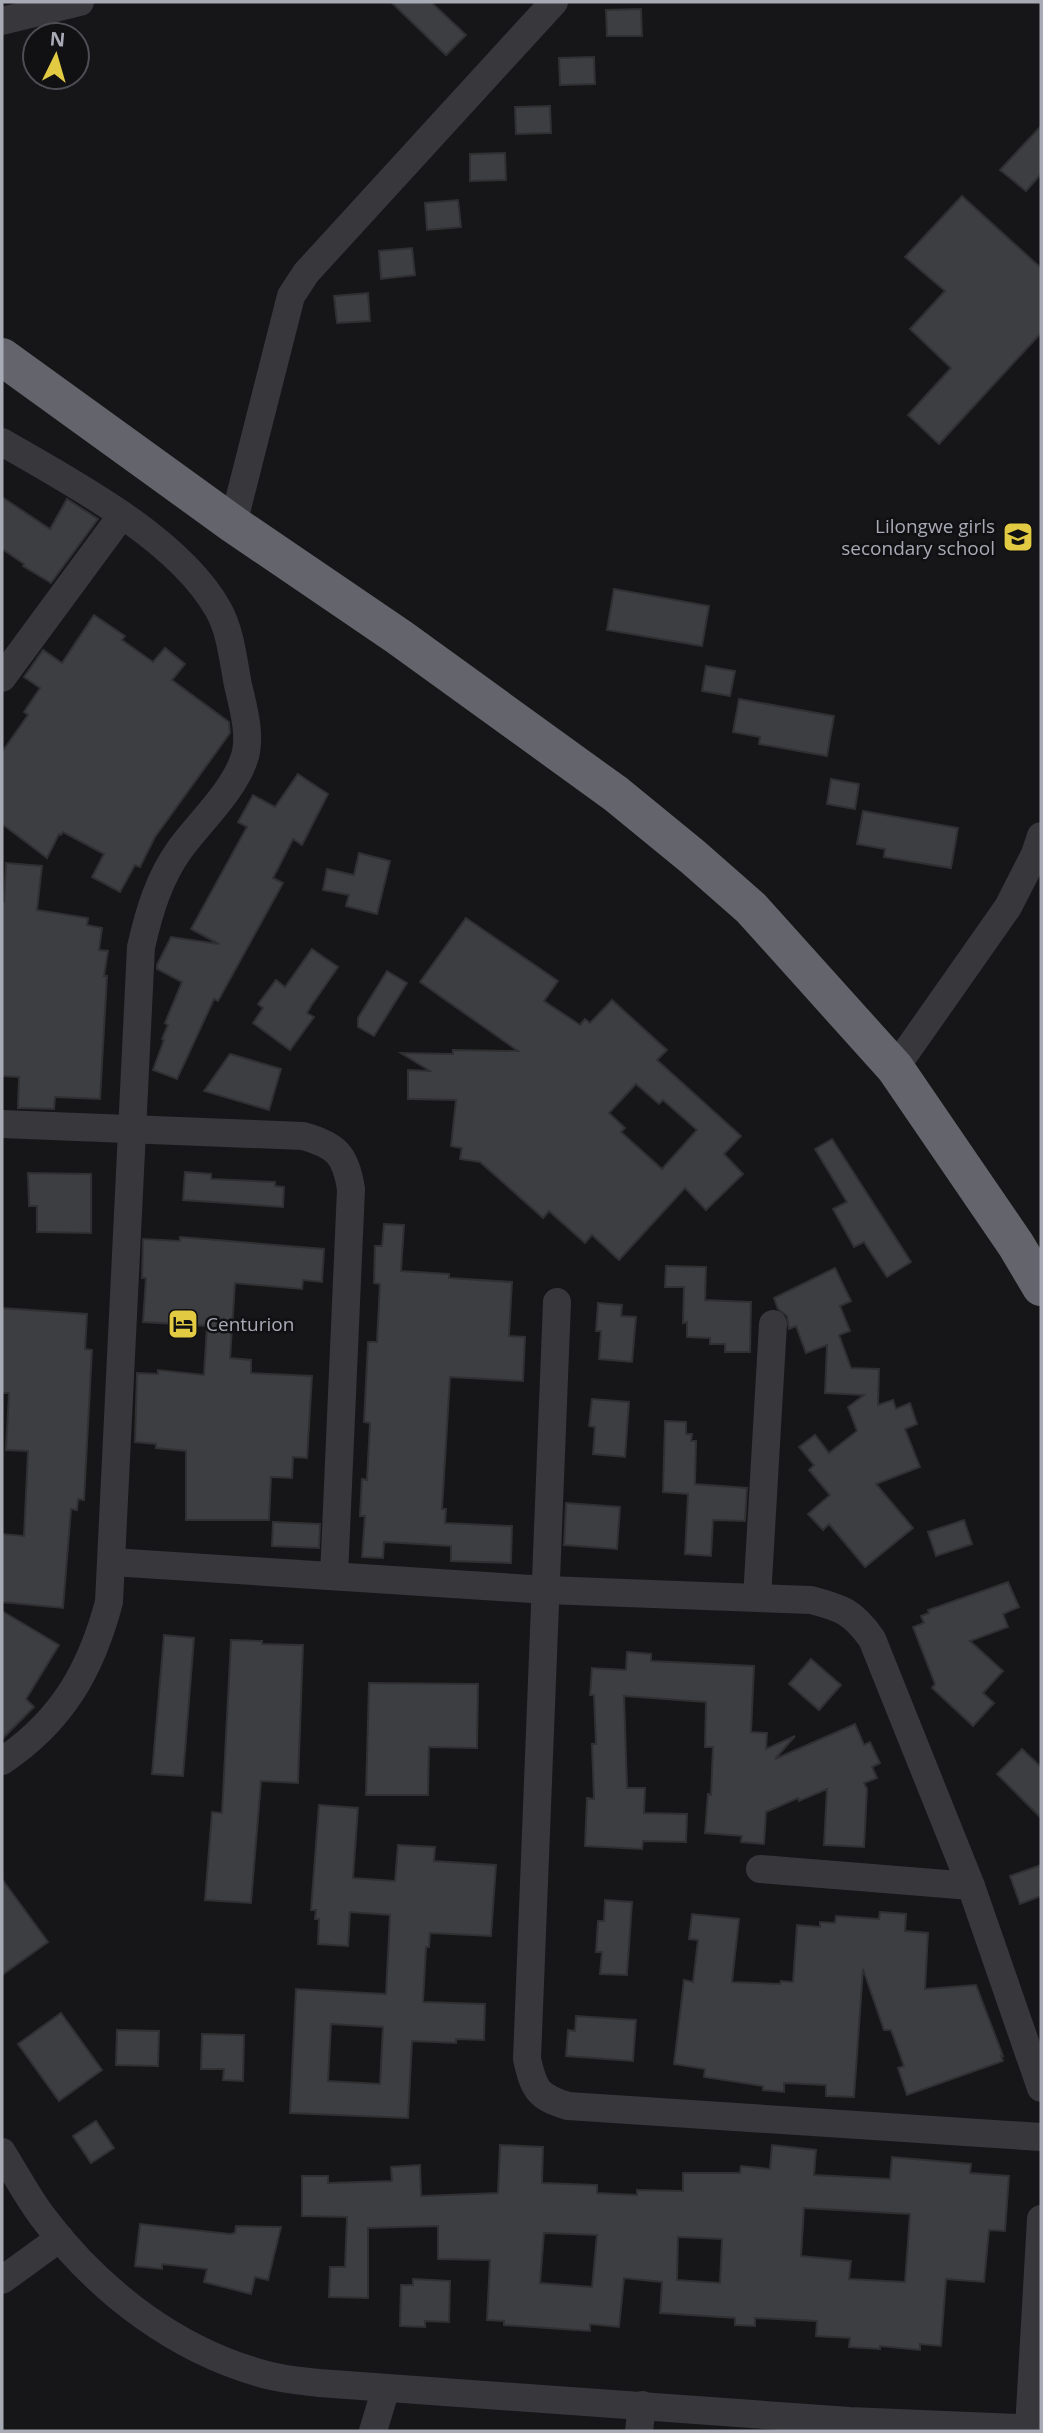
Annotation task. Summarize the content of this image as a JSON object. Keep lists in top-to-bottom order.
{
  "places": {
    "school or university": ["Lilongwe girls secondary school"],
    "hotel": ["Centurion"]
  },
  "north": "top"
}
